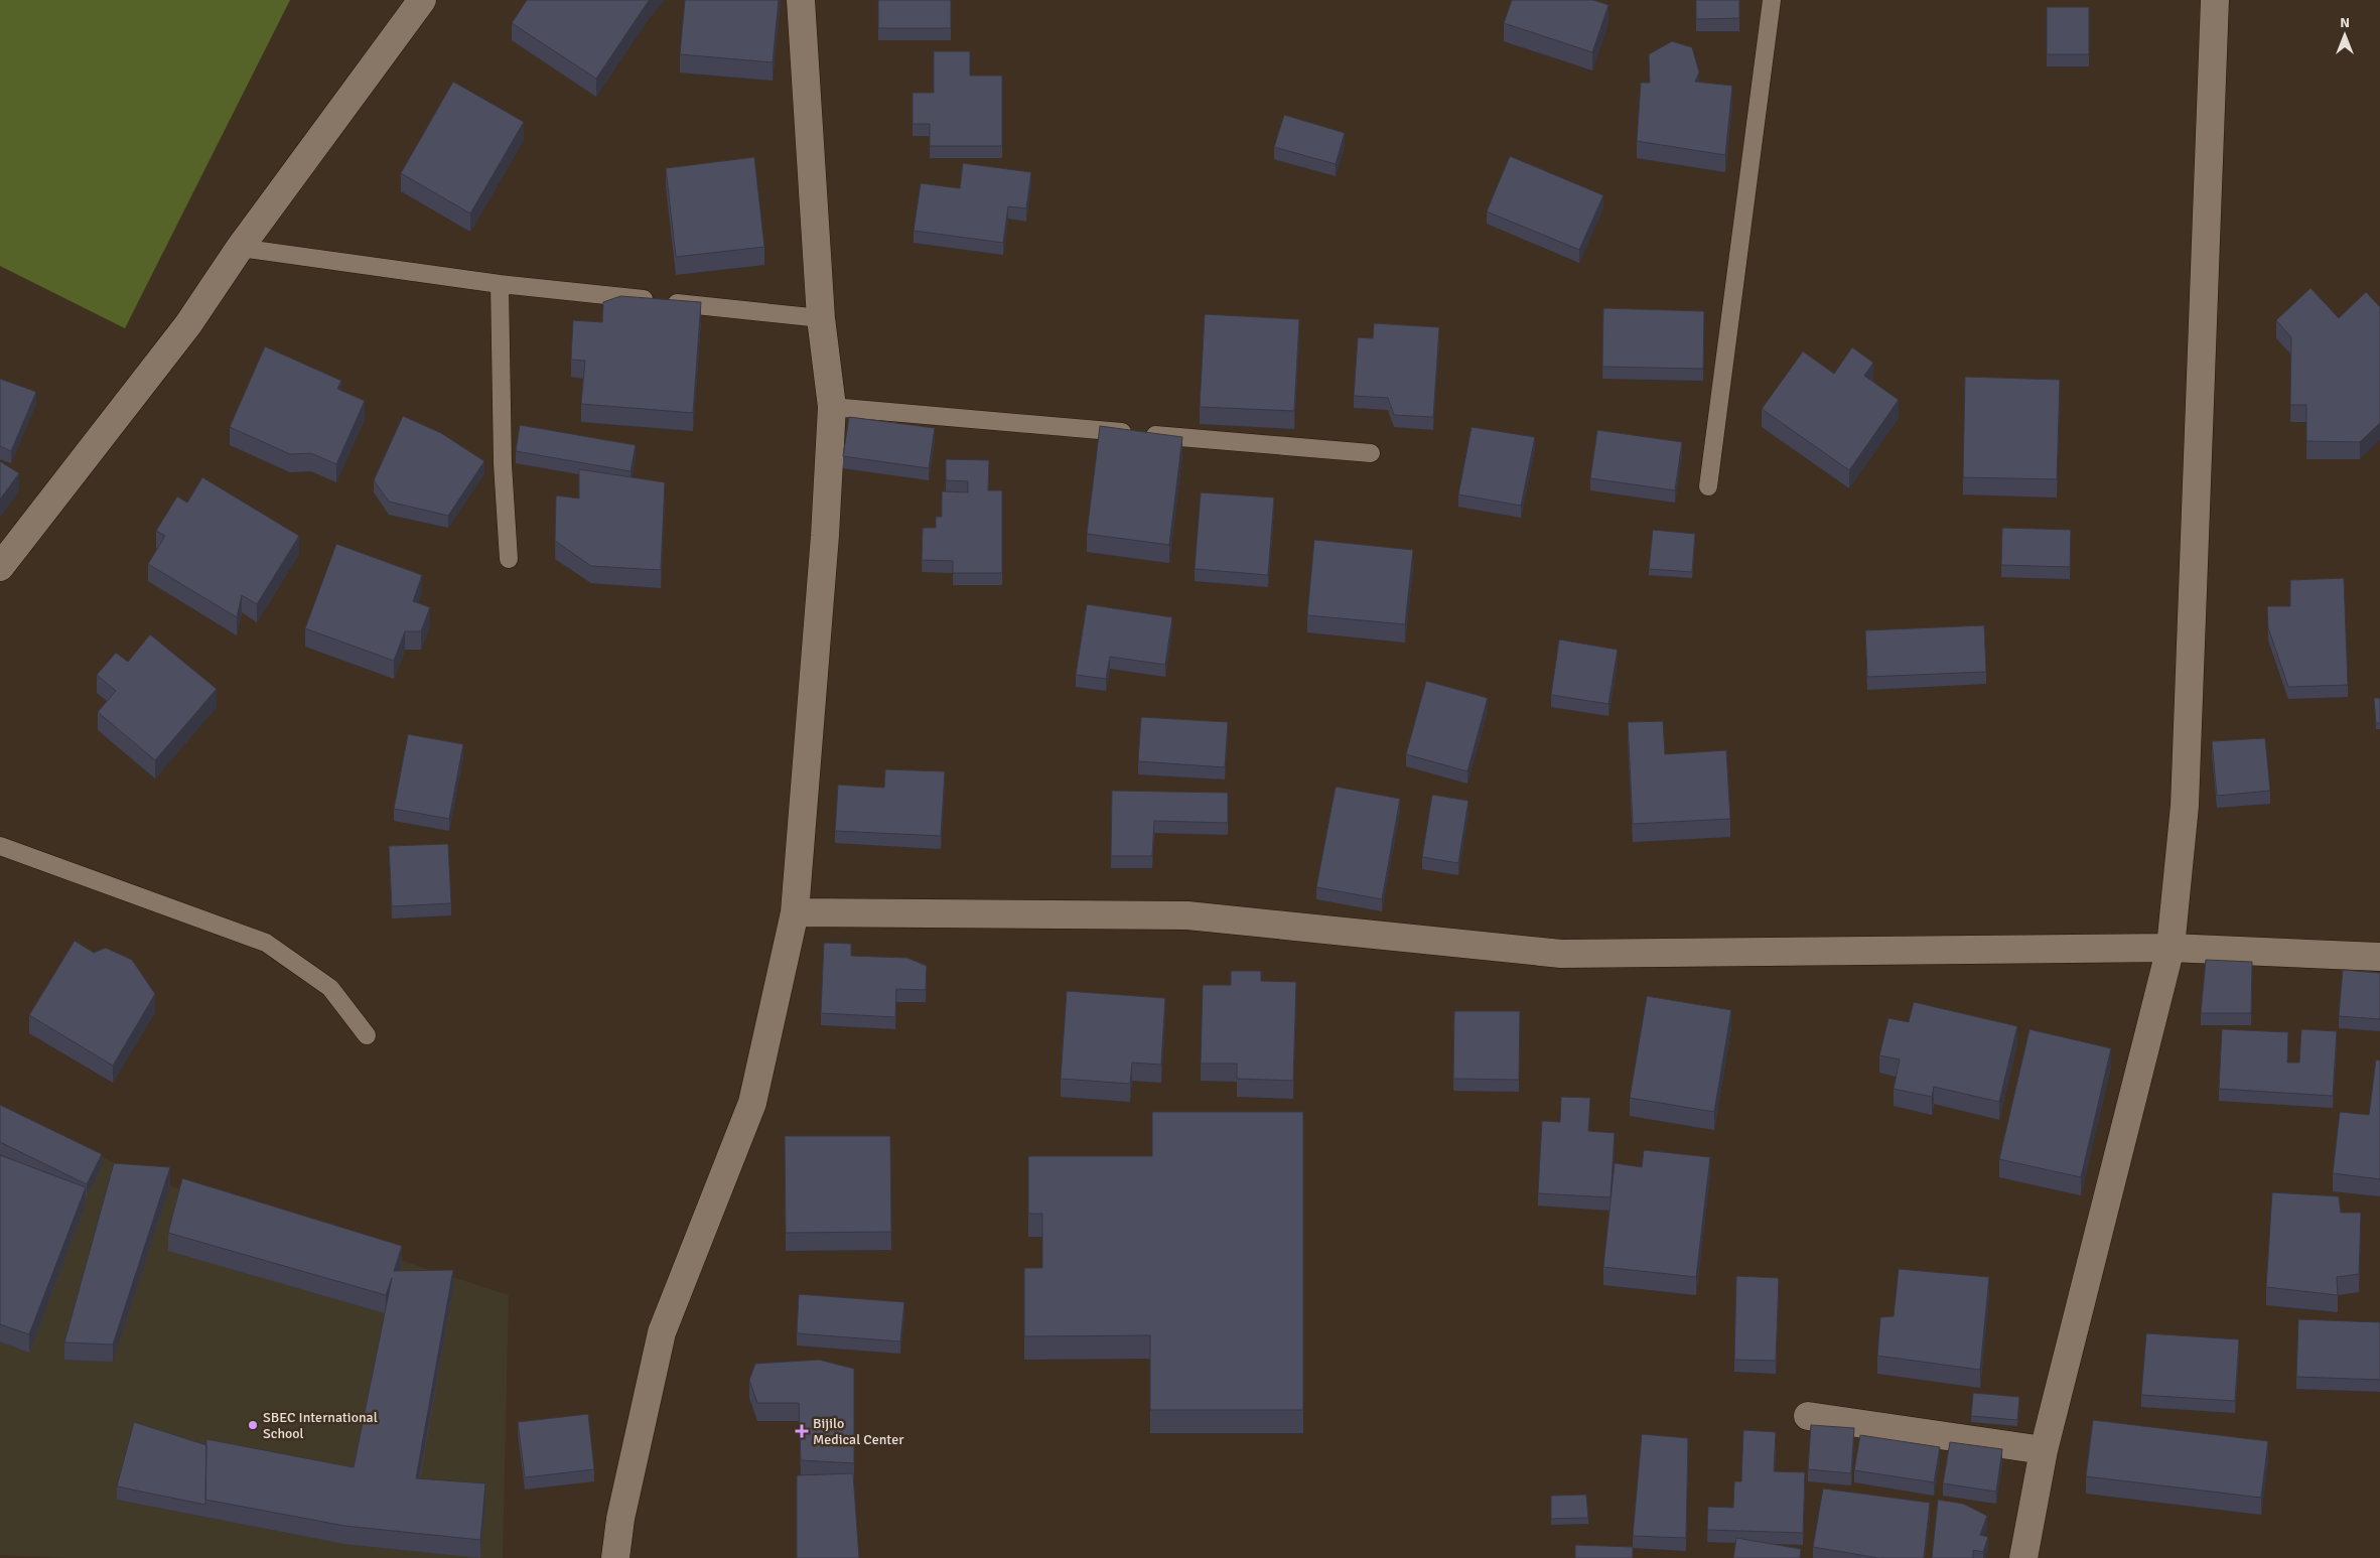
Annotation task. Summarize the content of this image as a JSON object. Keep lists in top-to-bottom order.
{
  "places": {
    "other": ["SBEC International School"],
    "health": ["Bijilo Medical Center"]
  },
  "north": "top"
}
